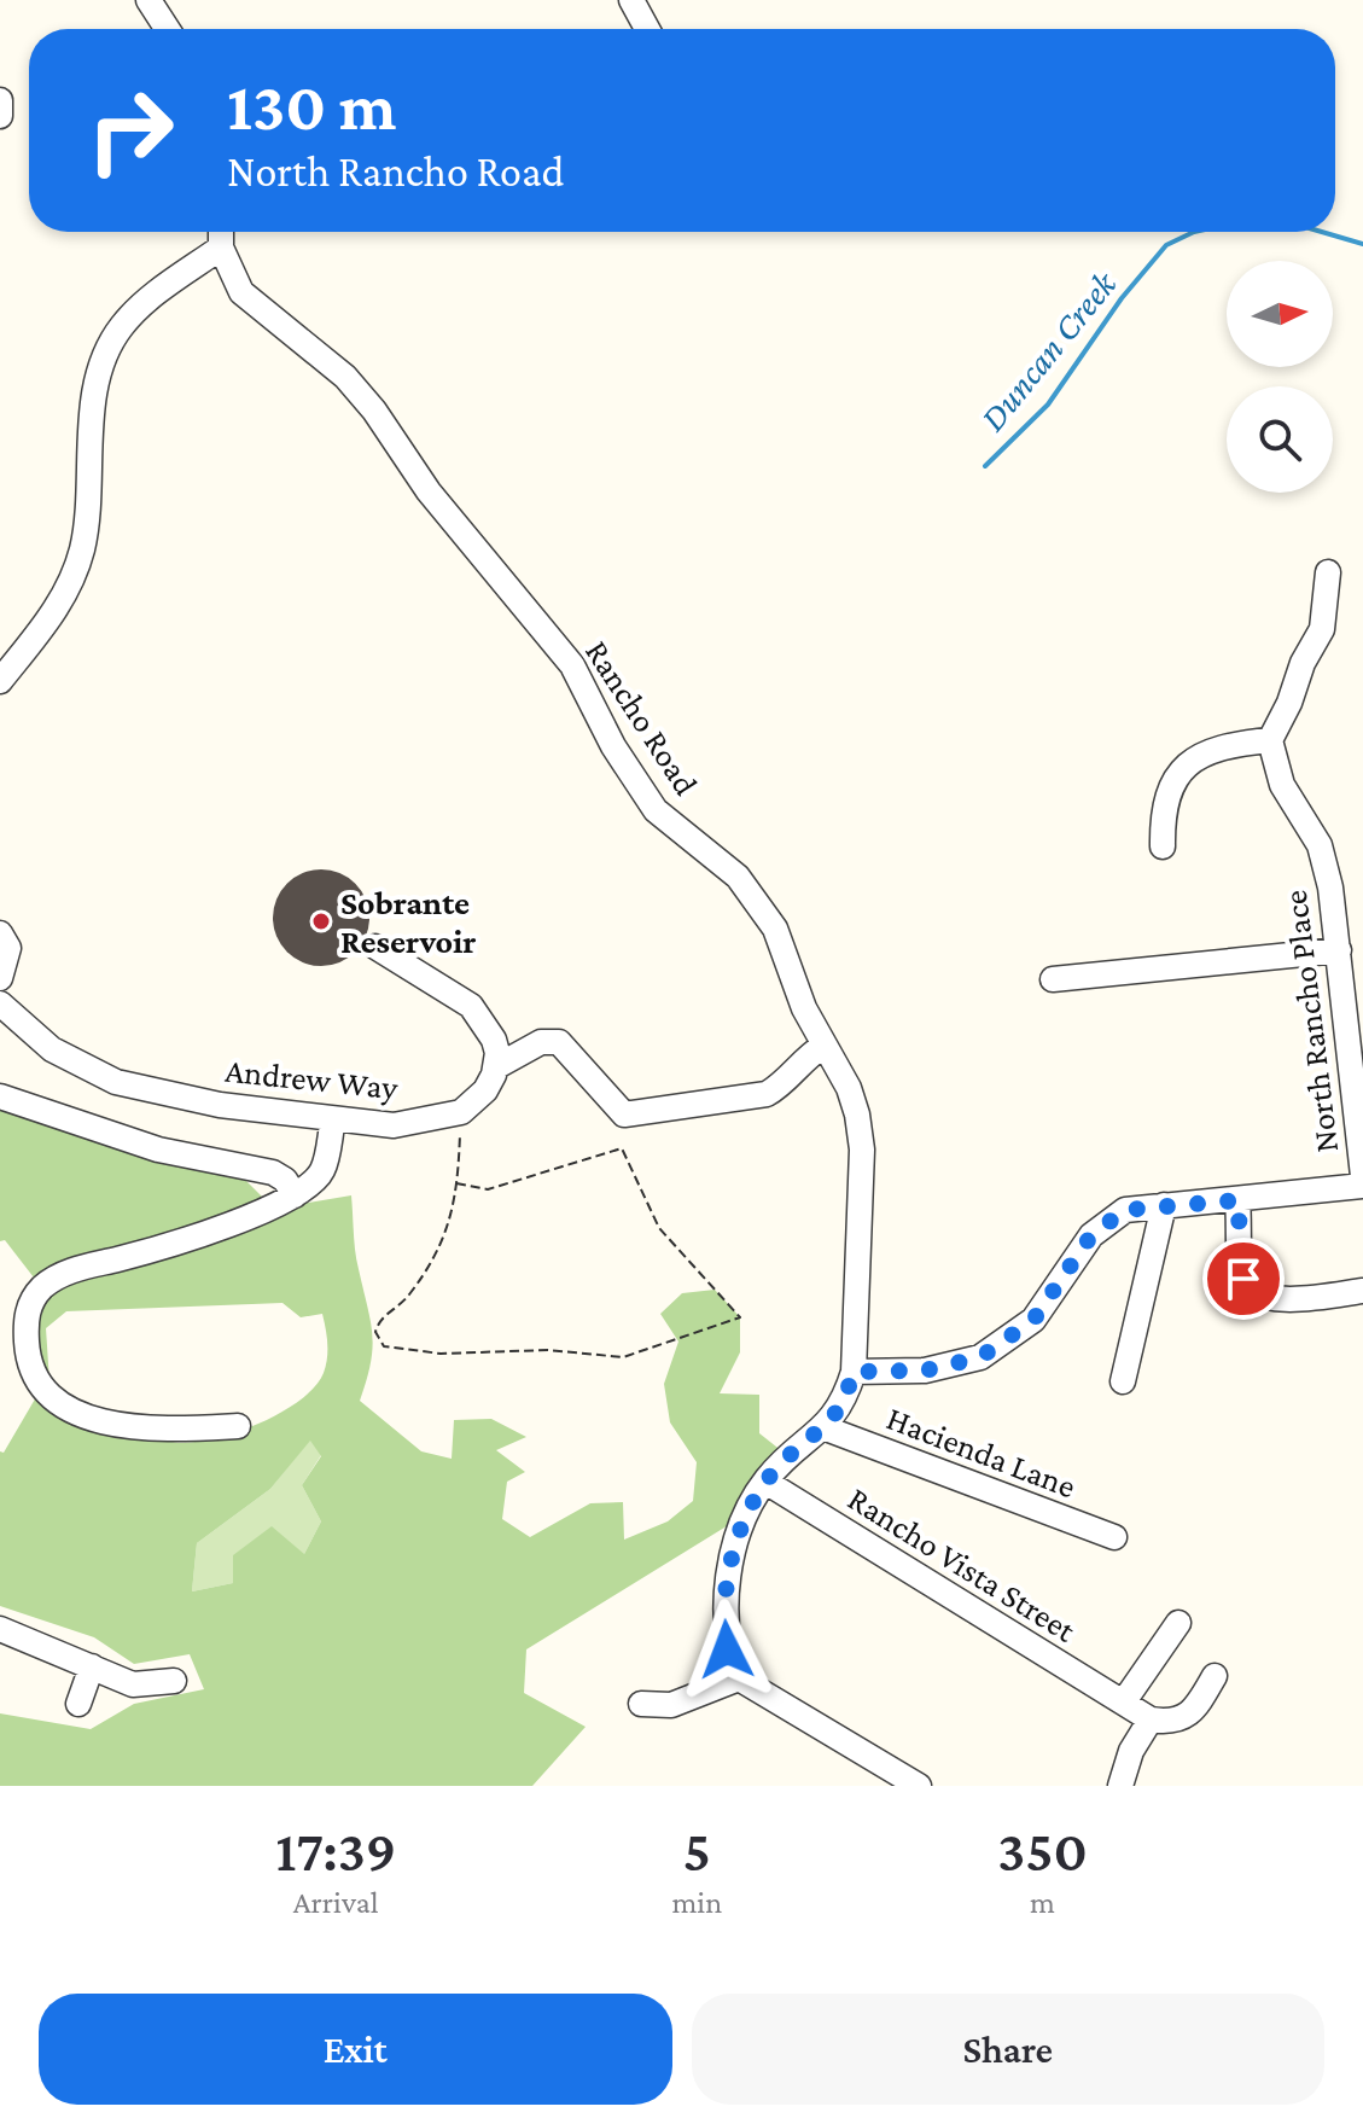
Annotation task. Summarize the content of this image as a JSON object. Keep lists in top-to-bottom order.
{
  "streets": {
    "street": [
      "Rancho Road",
      "North Rancho Place",
      "Andrew Way",
      "Hacienda Lane",
      "Rancho Vista Street"
    ]
  },
  "water": ["Duncan Creek"],
  "places": ["Sobrante Reservoir"],
  "north": "right",
  "page": {
    "turn": ["130 m", "North Rancho Road"],
    "eta": [
      "17:39",
      "Arrival",
      "5",
      "min",
      "350",
      "m"
    ],
    "buttons": ["Exit", "Share"]
  }
}
